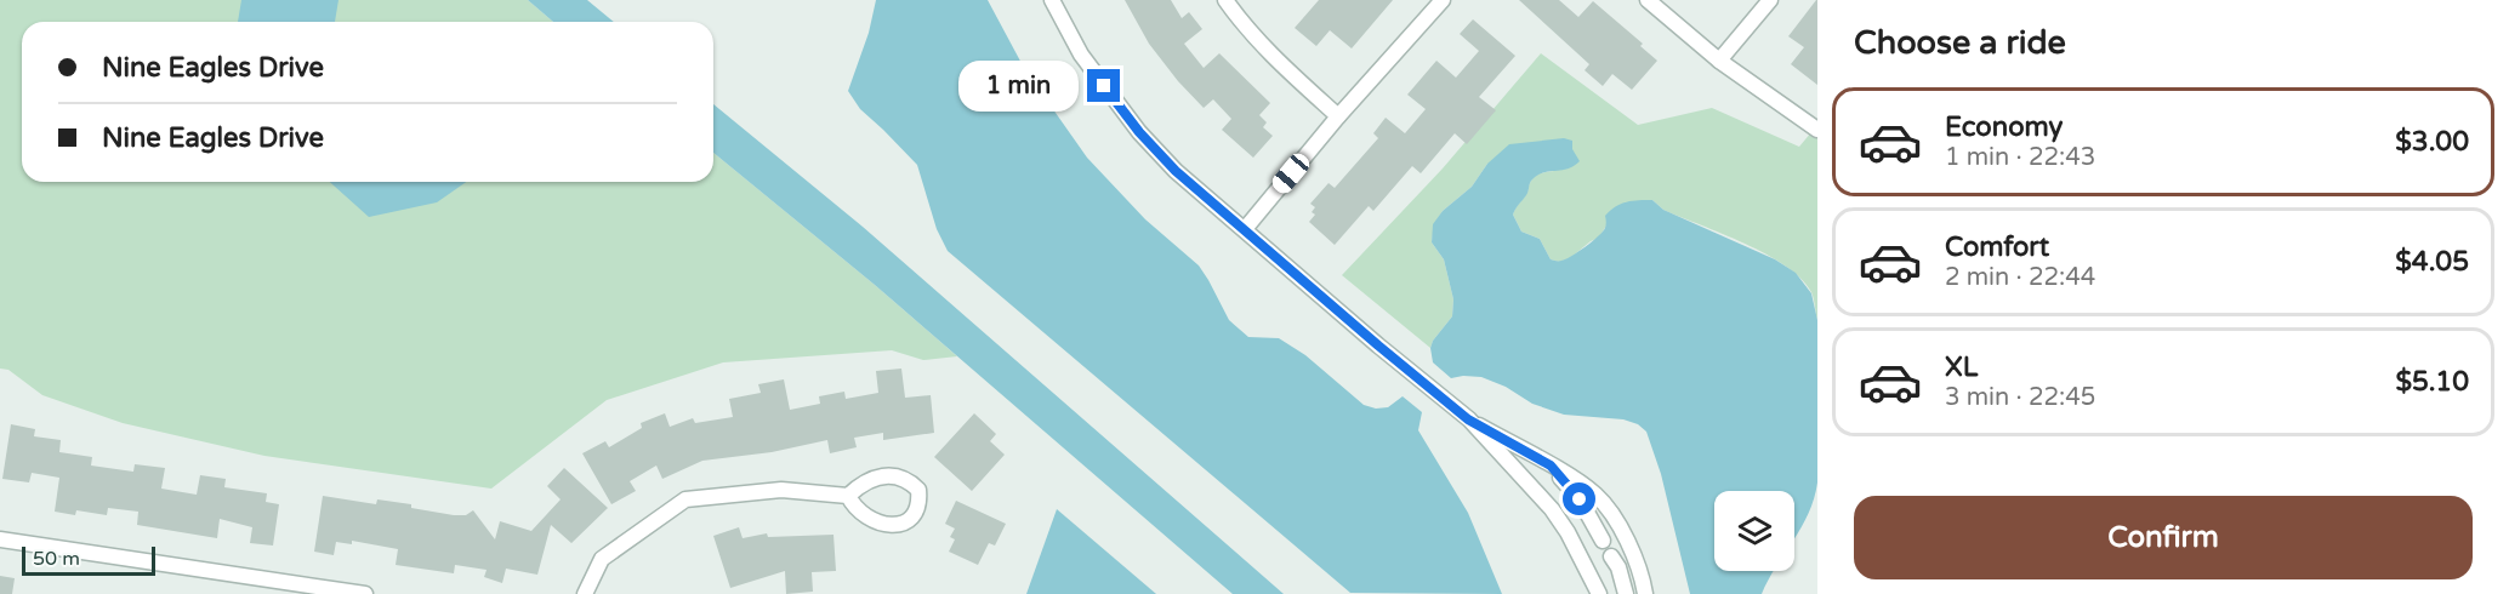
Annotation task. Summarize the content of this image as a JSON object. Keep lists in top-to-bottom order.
{
  "scale_bar": "50 m",
  "page": {
    "heading": "Choose a ride",
    "banner": ["Nine Eagles Drive", "Nine Eagles Drive"],
    "bubble": "1 min",
    "list": [
      {
        "name": "Economy",
        "note": "1 min · 22:43",
        "value": "$3.00"
      },
      {
        "name": "Comfort",
        "note": "2 min · 22:44",
        "value": "$4.05"
      },
      {
        "name": "XL",
        "note": "3 min · 22:45",
        "value": "$5.10"
      }
    ],
    "buttons": "Confirm",
    "scale": "50 m"
  }
}
